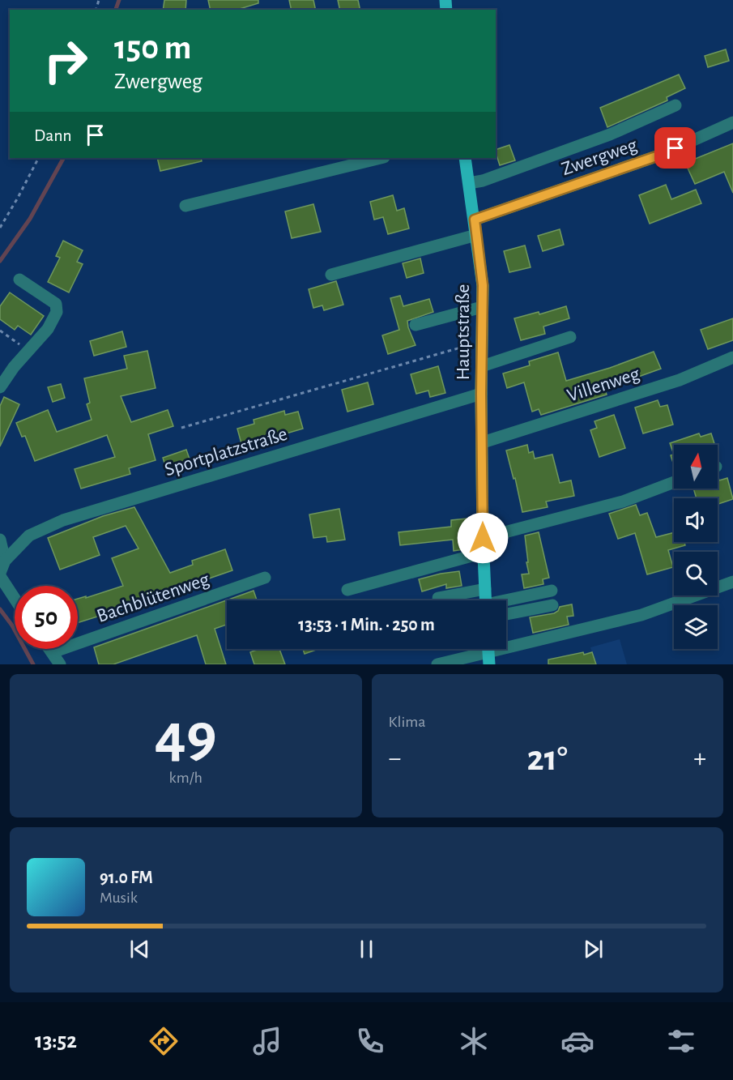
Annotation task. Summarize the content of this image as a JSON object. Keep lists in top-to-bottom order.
{
  "streets": {
    "main road": ["Hauptstraße"],
    "street": [
      "Zwergweg",
      "Villenweg",
      "Sportplatzstraße",
      "Bachblütenweg"
    ]
  },
  "crossings": [
    ["Zwergweg", "Hauptstraße"],
    ["Hauptstraße", "Villenweg"],
    ["Hauptstraße", "Sportplatzstraße"]
  ],
  "north": "top",
  "page": {
    "turn": ["150 m", "Zwergweg"],
    "then": "Dann",
    "limit": "50",
    "trip": "13:53 · 1 Min. · 250 m",
    "tile": [
      ["49", "km/h"],
      "Klima"
    ],
    "heat": ["−", "21°", "+"],
    "song": ["91.0 FM", "Musik"],
    "tabs": "13:52"
  }
}
